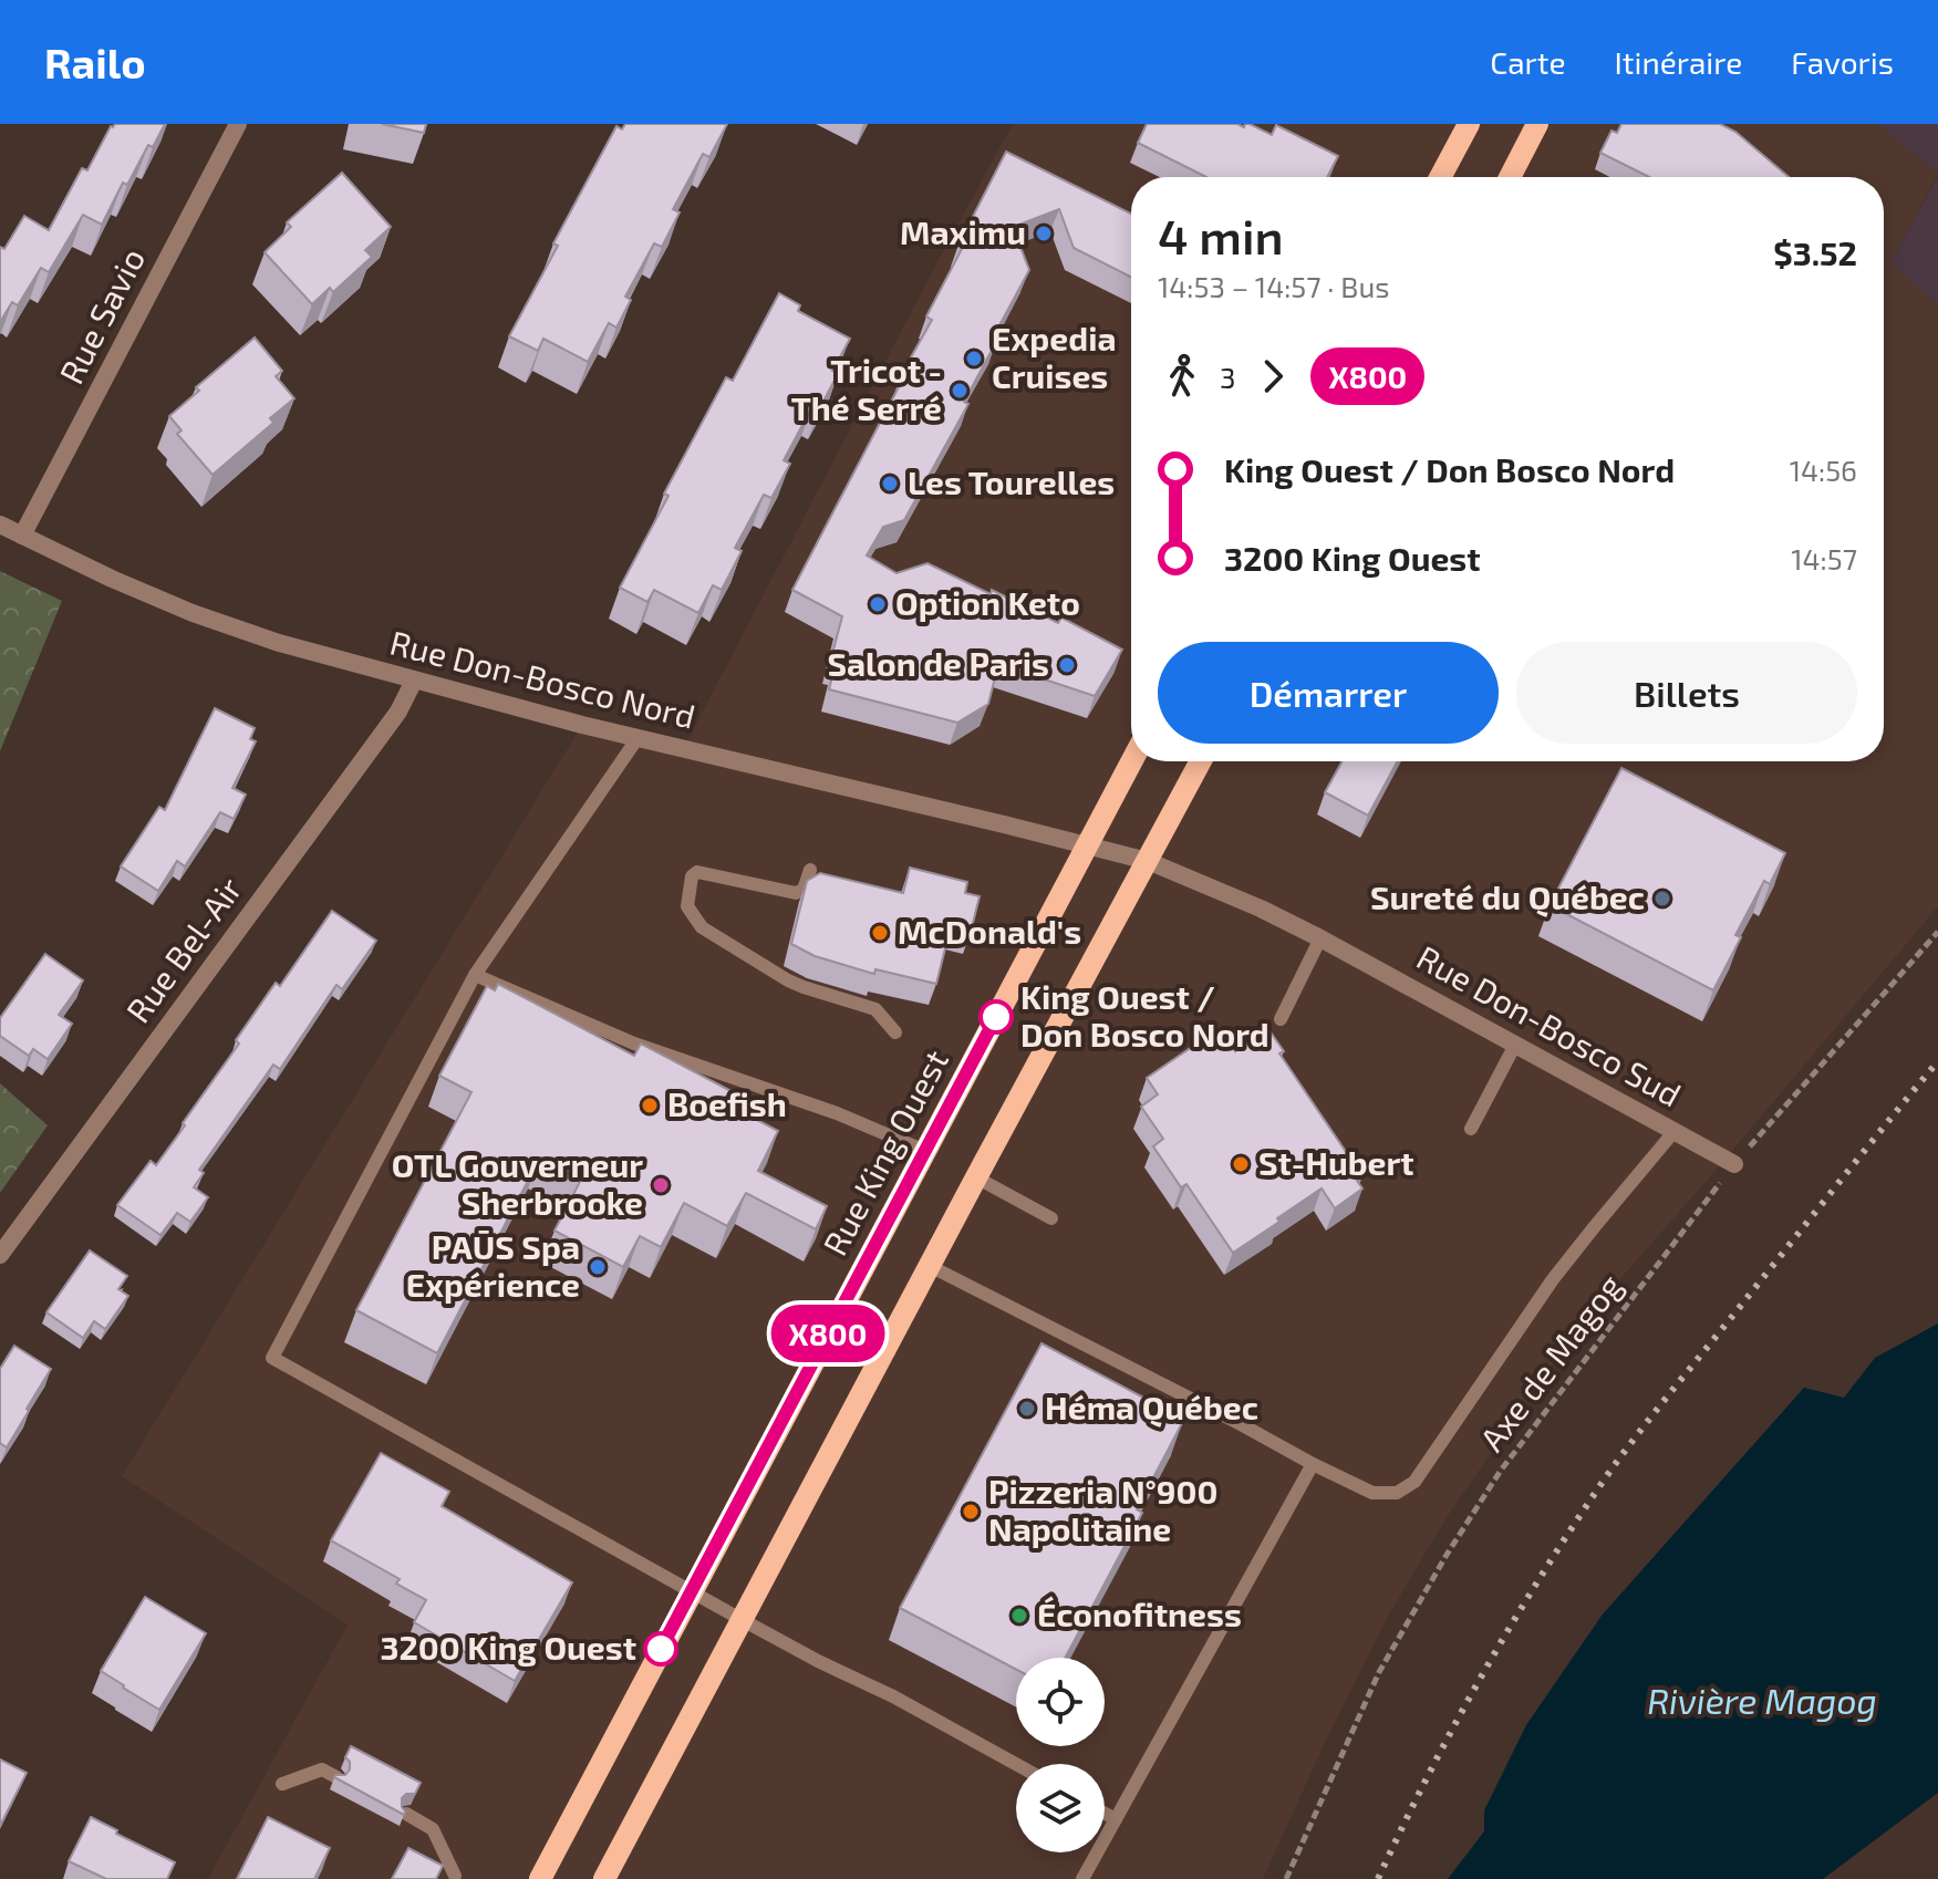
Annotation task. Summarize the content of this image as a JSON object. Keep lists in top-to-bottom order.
{
  "streets": {
    "main road": ["Rue King Ouest"],
    "street": [
      "Rue Savio",
      "Rue Don-Bosco Nord",
      "Rue Bel-Air",
      "Rue Don-Bosco Sud"
    ],
    "path": ["Axe de Magog"]
  },
  "crossings": [
    ["Rue Savio", "Rue Don-Bosco Nord"],
    ["Rue Don-Bosco Nord", "Rue Bel-Air"],
    ["Rue Don-Bosco Nord", "Rue Don-Bosco Sud"],
    ["Rue Don-Bosco Nord", "Rue King Ouest"],
    ["Rue Don-Bosco Sud", "Rue King Ouest"],
    ["Rue Don-Bosco Sud", "Axe de Magog"]
  ],
  "water": ["Rivière Magog"],
  "places": [
    "Maximu",
    "Expedia Cruises",
    "Tricot - Thé Serré",
    "Les Tourelles",
    "Option Keto",
    "Salon de Paris",
    "Sureté du Québec",
    "McDonald's",
    "King Ouest / Don Bosco Nord",
    "Boefish",
    "St-Hubert",
    "OTL Gouverneur Sherbrooke",
    "PAŪS Spa Expérience",
    "Héma Québec",
    "Pizzeria N°900 Napolitaine",
    "Éconofitness",
    "3200 King Ouest"
  ],
  "lines": ["bus line X800"],
  "page": {
    "header": "Railo",
    "nav": ["Carte", "Itinéraire", "Favoris"],
    "on_map": "X800",
    "heading": ["4 min", "14:53 – 14:57 · Bus", "$3.52"],
    "legs": ["3", "X800"],
    "list": [
      {
        "name": "King Ouest / Don Bosco Nord",
        "value": "14:56"
      },
      {
        "name": "3200 King Ouest",
        "value": "14:57"
      }
    ],
    "buttons": ["Démarrer", "Billets"]
  }
}
